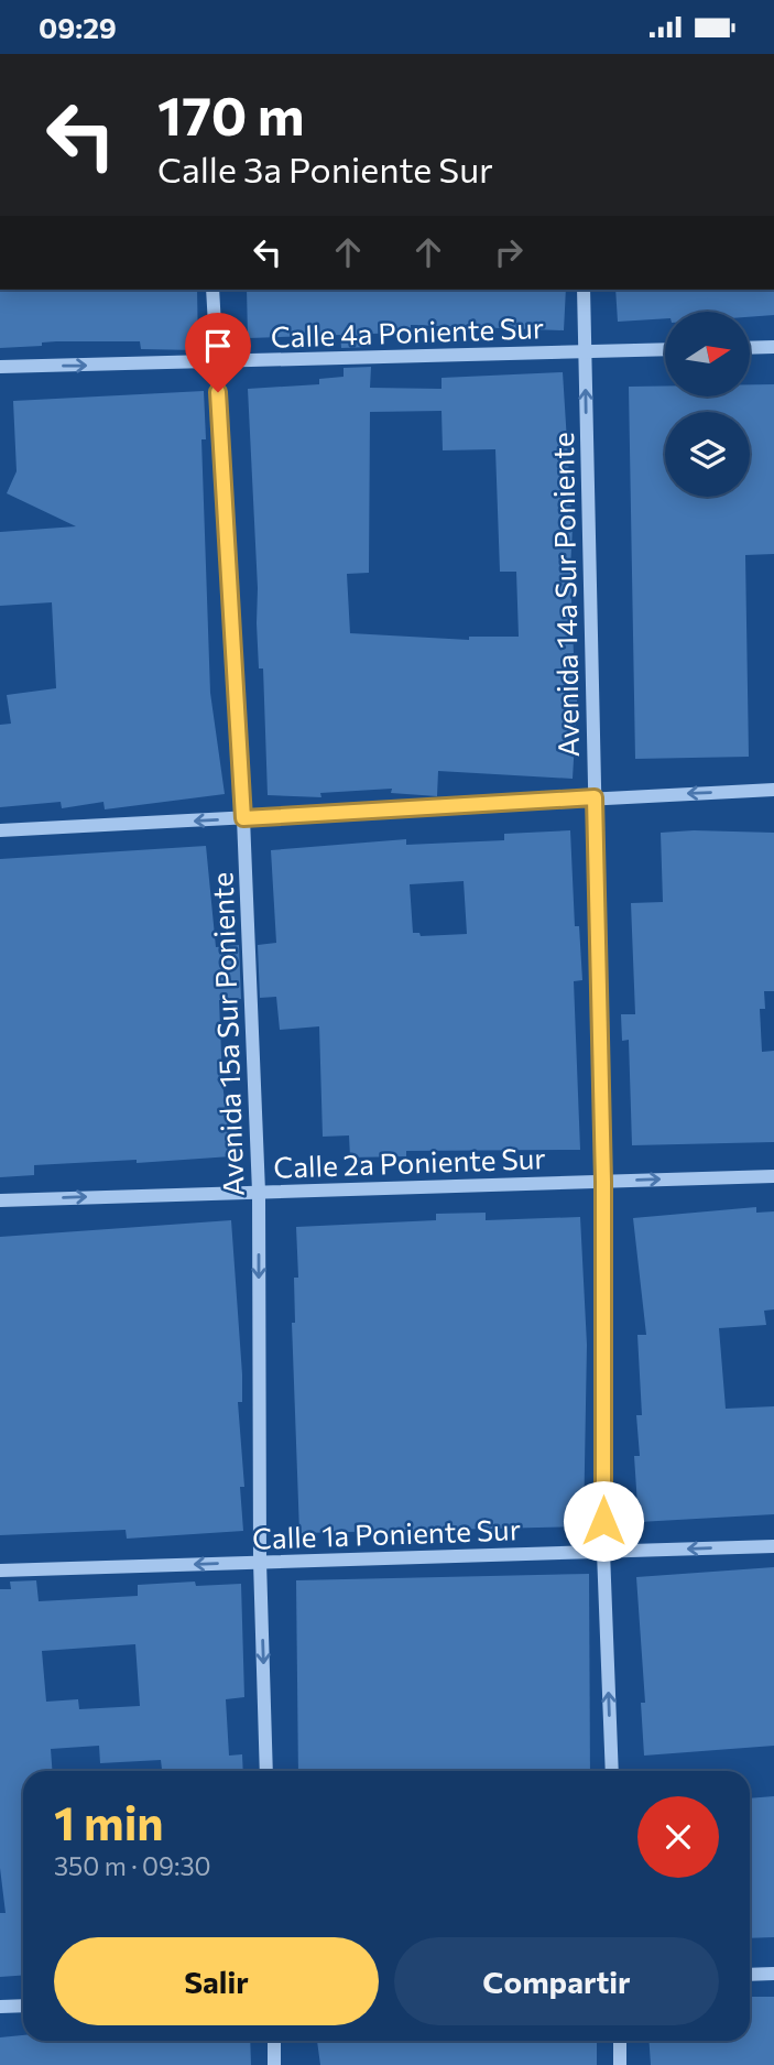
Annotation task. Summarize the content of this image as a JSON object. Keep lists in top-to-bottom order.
{
  "streets": {
    "street": [
      "Calle 4a Poniente Sur",
      "Avenida 14a Sur Poniente",
      "Avenida 15a Sur Poniente",
      "Calle 2a Poniente Sur",
      "Calle 1a Poniente Sur"
    ]
  },
  "crossings": [
    ["Calle 4a Poniente Sur", "Avenida 14a Sur Poniente"],
    ["Calle 4a Poniente Sur", "Avenida 15a Sur Poniente"],
    ["Avenida 14a Sur Poniente", "Calle 2a Poniente Sur"],
    ["Avenida 14a Sur Poniente", "Calle 1a Poniente Sur"],
    ["Avenida 15a Sur Poniente", "Calle 2a Poniente Sur"],
    ["Avenida 15a Sur Poniente", "Calle 1a Poniente Sur"]
  ],
  "one_way": [
    "Avenida 14a Sur Poniente",
    "Avenida 15a Sur Poniente",
    "Calle 2a Poniente Sur",
    "Calle 1a Poniente Sur"
  ],
  "north": "right",
  "page": {
    "status": "09:29",
    "turn": ["170 m", "Calle 3a Poniente Sur"],
    "heading": ["1 min", "350 m · 09:30"],
    "buttons": ["Salir", "Compartir"]
  }
}
